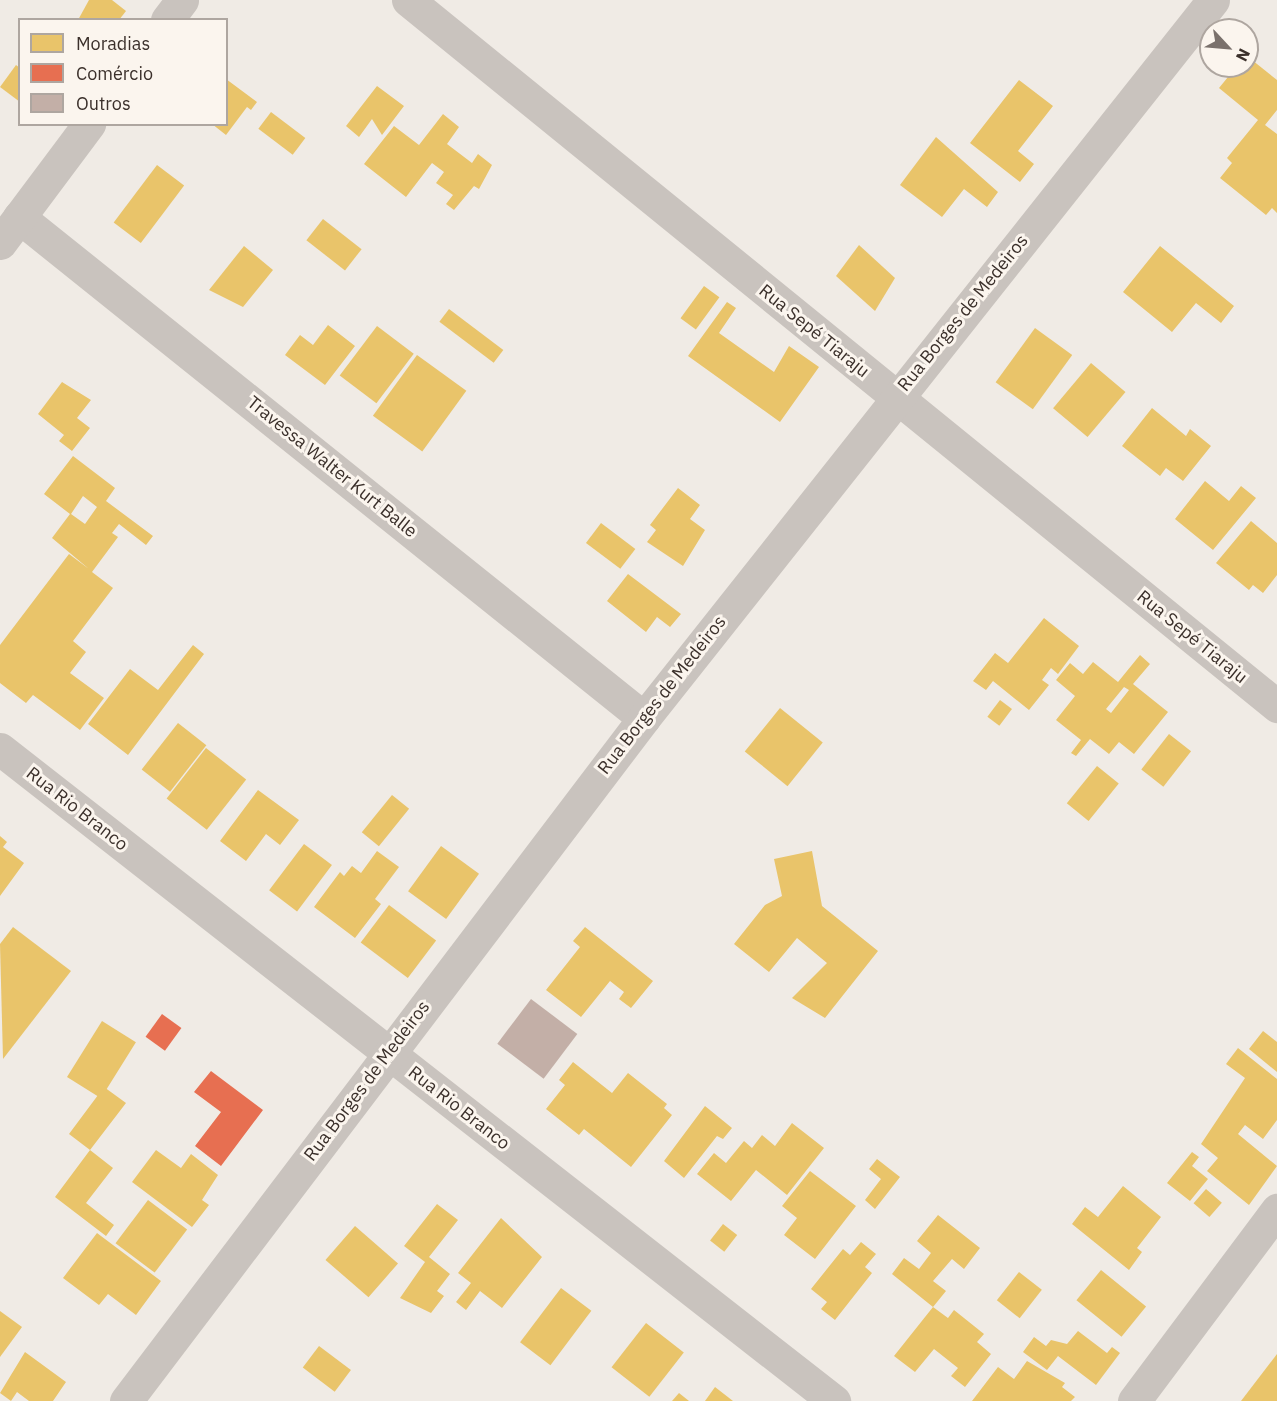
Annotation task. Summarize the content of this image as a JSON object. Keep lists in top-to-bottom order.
{
  "streets": {
    "street": [
      "Rua Borges de Medeiros",
      "Rua Sepé Tiaraju",
      "Travessa Walter Kurt Balle",
      "Rua Rio Branco"
    ]
  },
  "crossings": [
    ["Rua Borges de Medeiros", "Rua Sepé Tiaraju"],
    ["Rua Borges de Medeiros", "Travessa Walter Kurt Balle"],
    ["Rua Borges de Medeiros", "Rua Rio Branco"]
  ],
  "legend": ["Moradias", "Comércio", "Outros"],
  "north": "bottom right"
}
